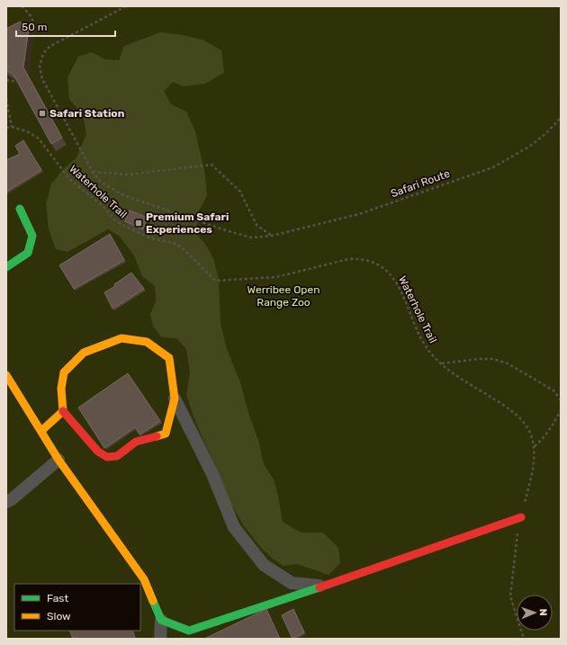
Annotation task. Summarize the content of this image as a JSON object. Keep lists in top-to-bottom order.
{
  "streets": {
    "path": ["Safari Route", "Waterhole Trail"]
  },
  "parks": ["Werribee Open Range Zoo"],
  "places": {
    "transit": ["Safari Station", "Premium Safari Experiences"]
  },
  "legend": ["Fast", "Slow"],
  "scale_bar": "50 m",
  "north": "right"
}
